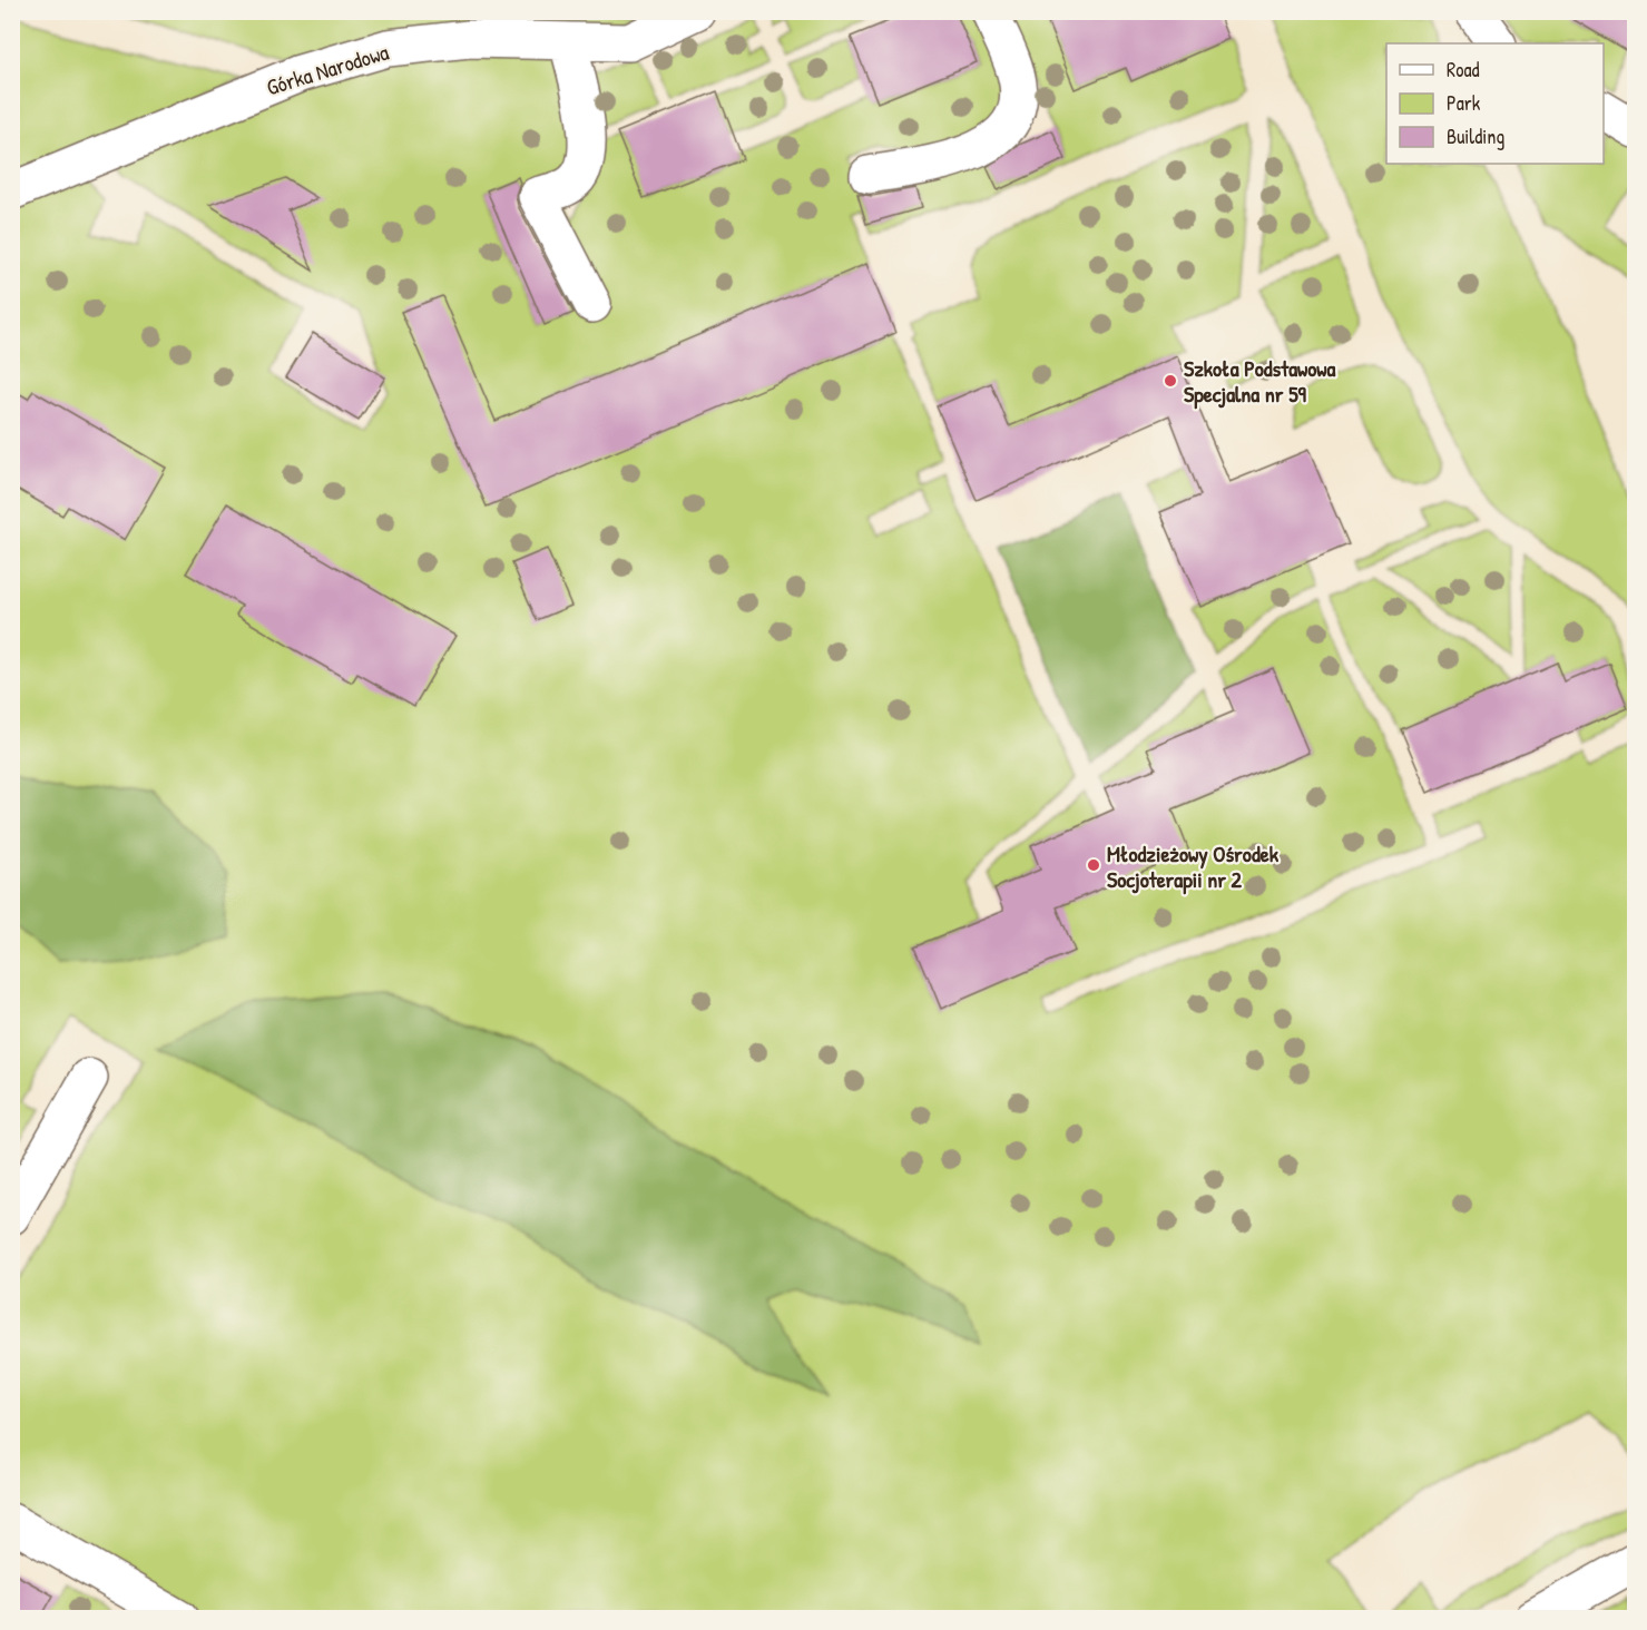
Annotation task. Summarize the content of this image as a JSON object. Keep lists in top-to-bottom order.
{
  "streets": {
    "street": ["Górka Narodowa"]
  },
  "places": ["Szkoła Podstawowa Specjalna nr 59", "Młodzieżowy Ośrodek Socjoterapii nr 2"],
  "legend": ["Road", "Park", "Building"]
}
